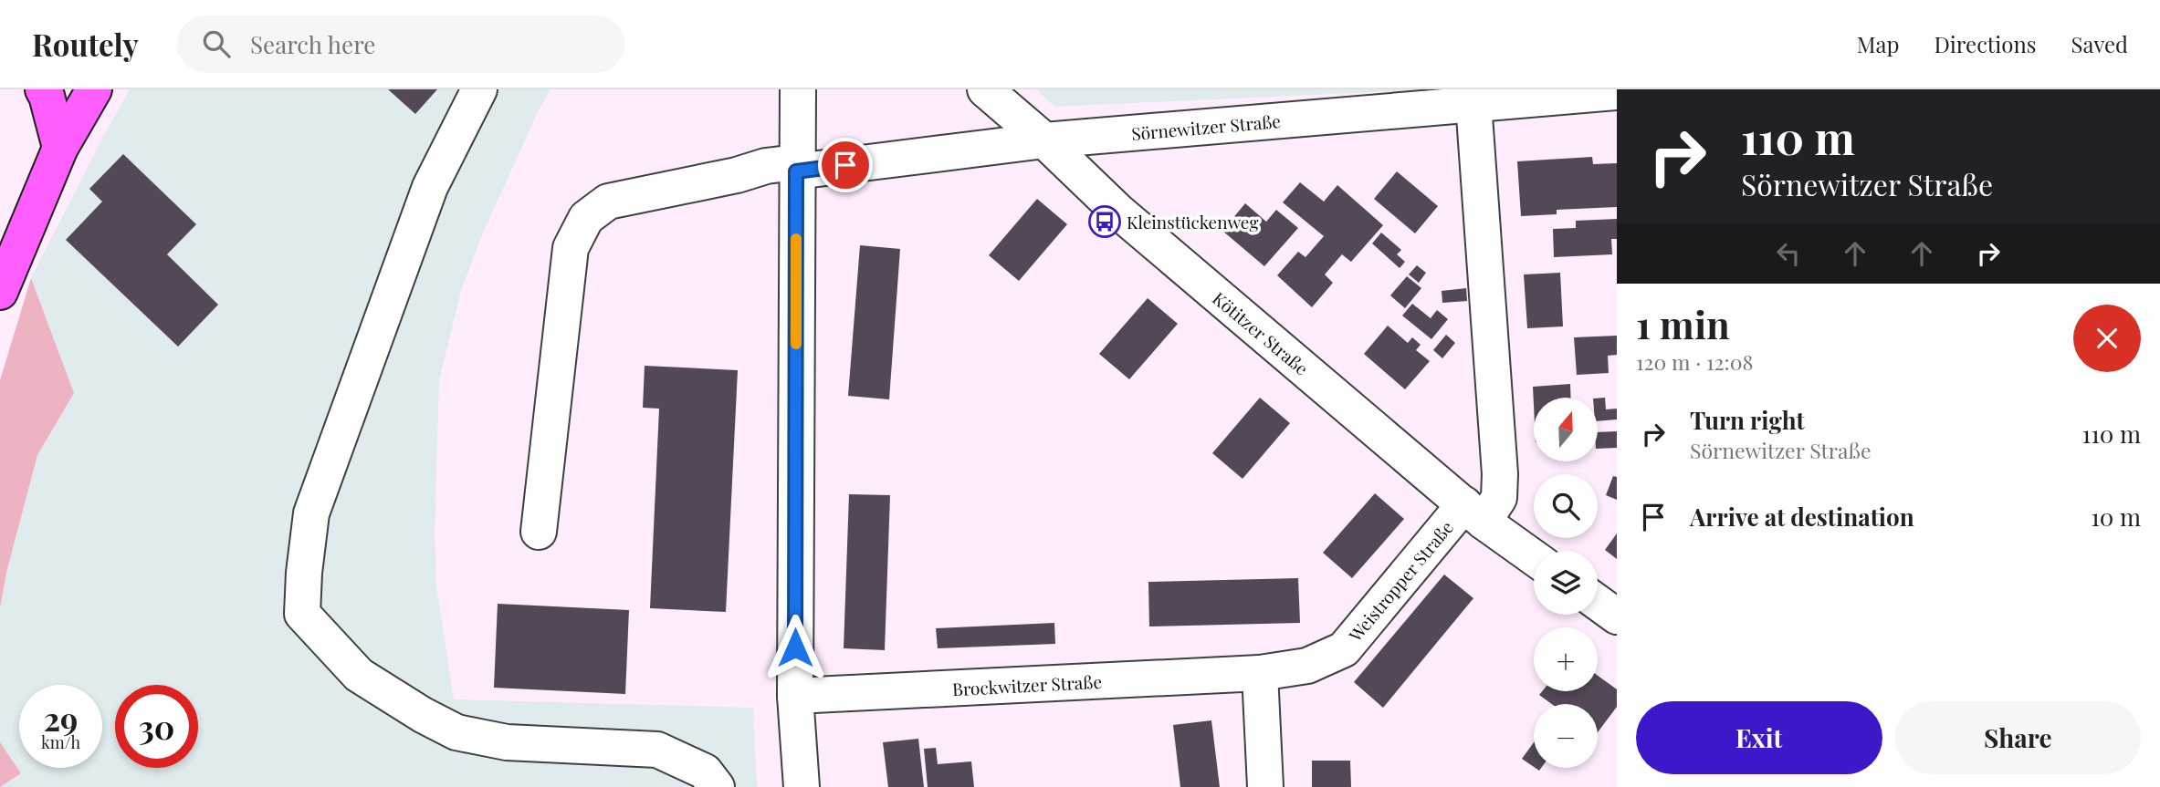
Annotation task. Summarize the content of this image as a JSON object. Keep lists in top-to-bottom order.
{
  "streets": {
    "street": [
      "Sörnewitzer Straße",
      "Kötitzer Straße",
      "Weistropper Straße",
      "Brockwitzer Straße"
    ]
  },
  "crossings": [
    ["Sörnewitzer Straße", "Kötitzer Straße"],
    ["Kötitzer Straße", "Weistropper Straße"],
    ["Weistropper Straße", "Brockwitzer Straße"]
  ],
  "places": {
    "bus stop": ["Kleinstückenweg"]
  },
  "north": "top",
  "page": {
    "header": "Routely",
    "search": "Search here",
    "nav": ["Map", "Directions", "Saved"],
    "turn": ["110 m", "Sörnewitzer Straße"],
    "heading": ["1 min", "120 m · 12:08"],
    "list": [
      {
        "name": "Turn right",
        "note": "Sörnewitzer Straße",
        "value": "110 m"
      },
      {
        "name": "Arrive at destination",
        "value": "10 m"
      }
    ],
    "map_buttons": ["+", "−"],
    "speed": "29 km/h",
    "limit": "30",
    "buttons": ["Exit", "Share"]
  }
}
